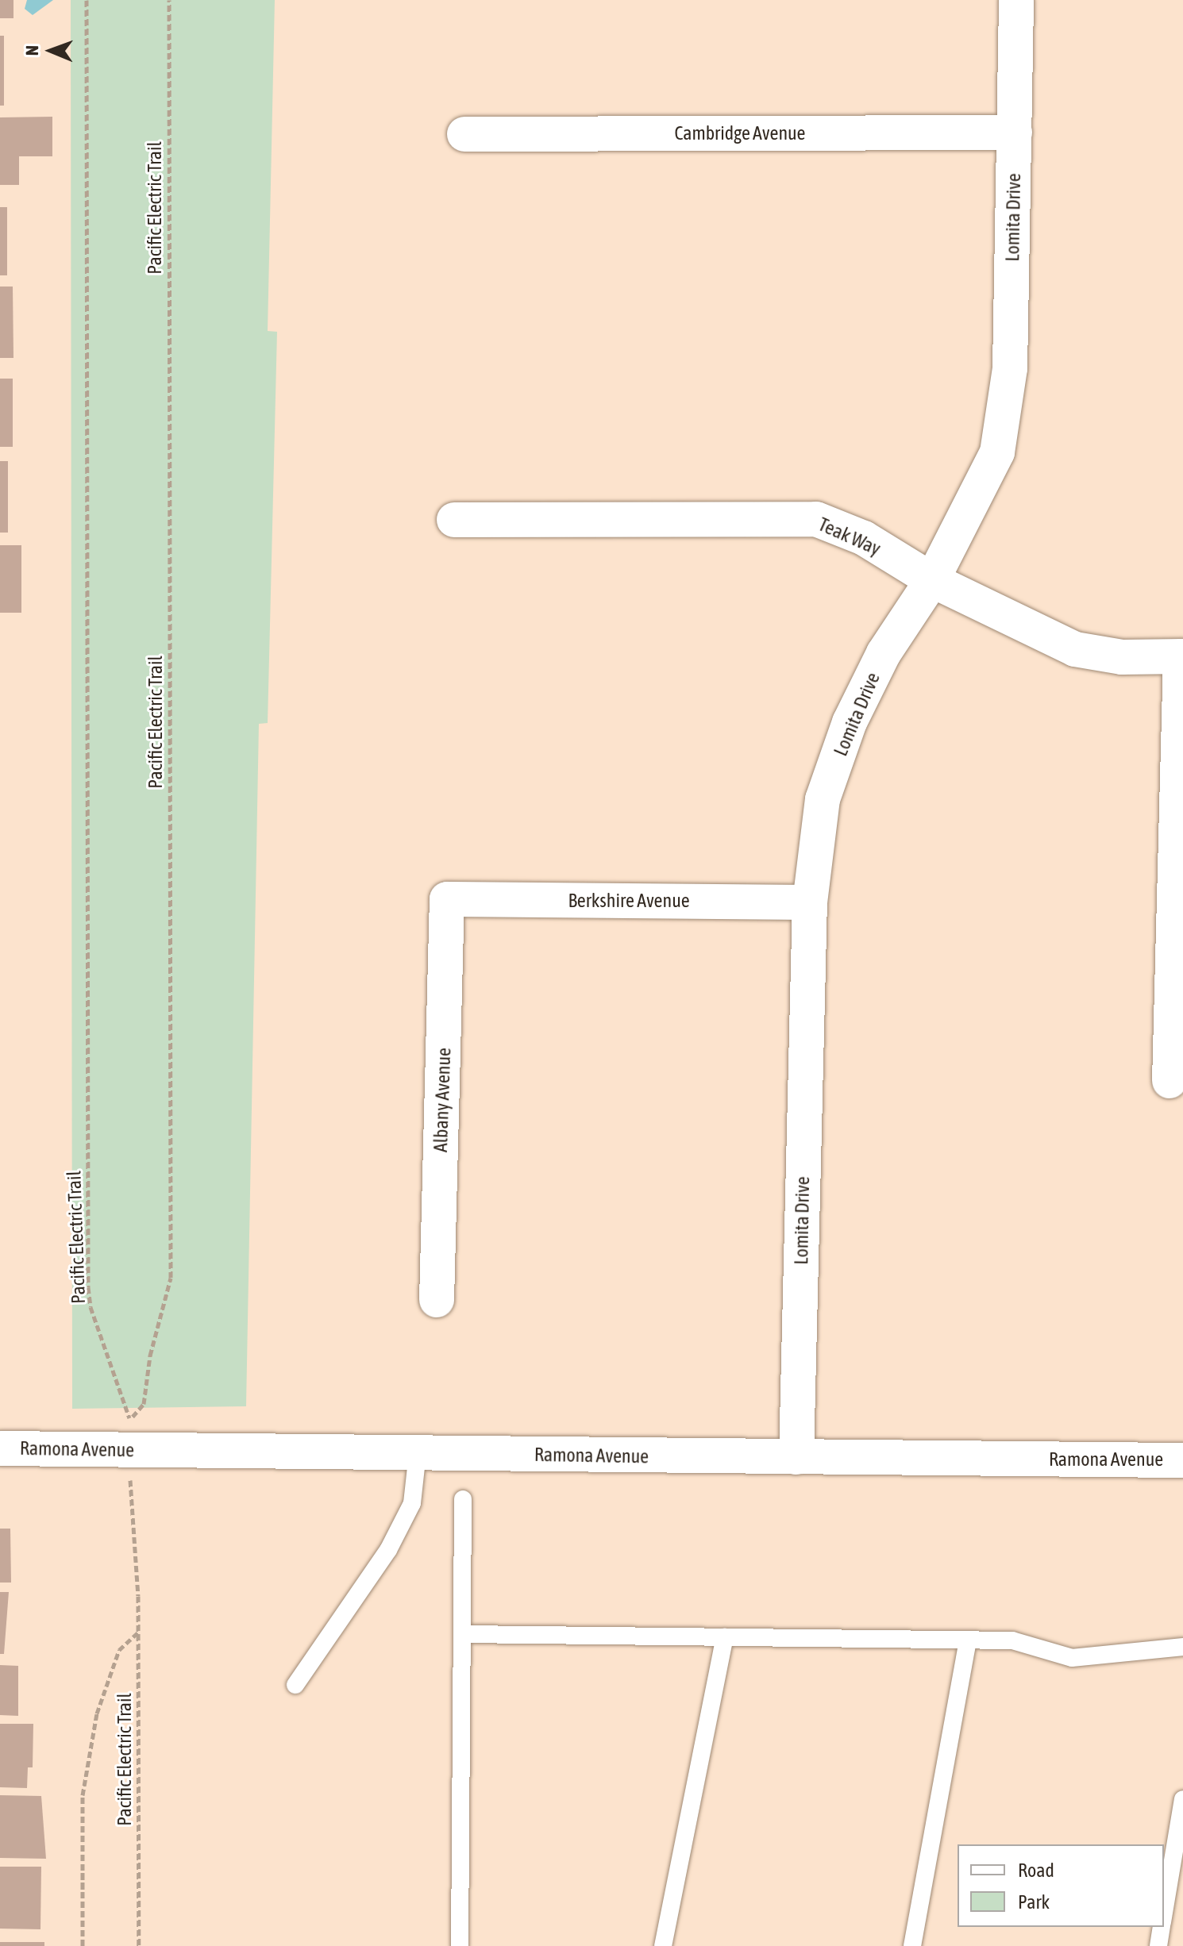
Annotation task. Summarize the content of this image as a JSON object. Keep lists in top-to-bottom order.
{
  "streets": {
    "street": [
      "Cambridge Avenue",
      "Lomita Drive",
      "Teak Way",
      "Berkshire Avenue",
      "Albany Avenue",
      "Ramona Avenue"
    ],
    "path": ["Pacific Electric Trail"]
  },
  "crossings": [
    ["Cambridge Avenue", "Lomita Drive"],
    ["Lomita Drive", "Teak Way"],
    ["Lomita Drive", "Berkshire Avenue"],
    ["Lomita Drive", "Ramona Avenue"],
    ["Berkshire Avenue", "Albany Avenue"]
  ],
  "legend": ["Road", "Park"],
  "north": "left"
}
